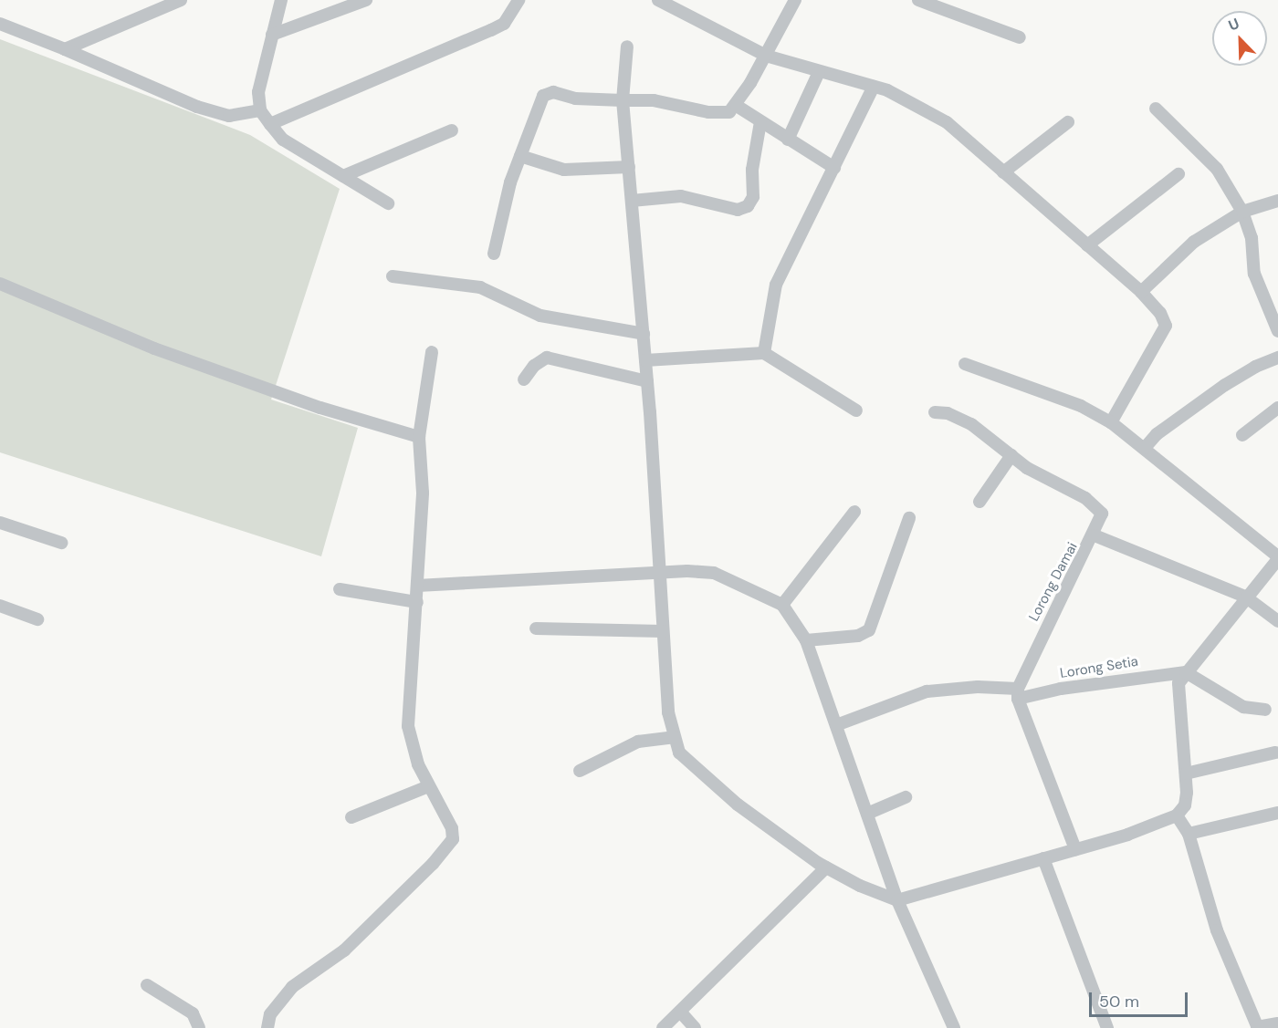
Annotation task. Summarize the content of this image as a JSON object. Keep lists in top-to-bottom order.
{
  "streets": {
    "street": ["Lorong Damai", "Lorong Setia"]
  },
  "crossings": [
    ["Lorong Damai", "Lorong Setia"]
  ],
  "scale_bar": "50 m",
  "north": "top left"
}
